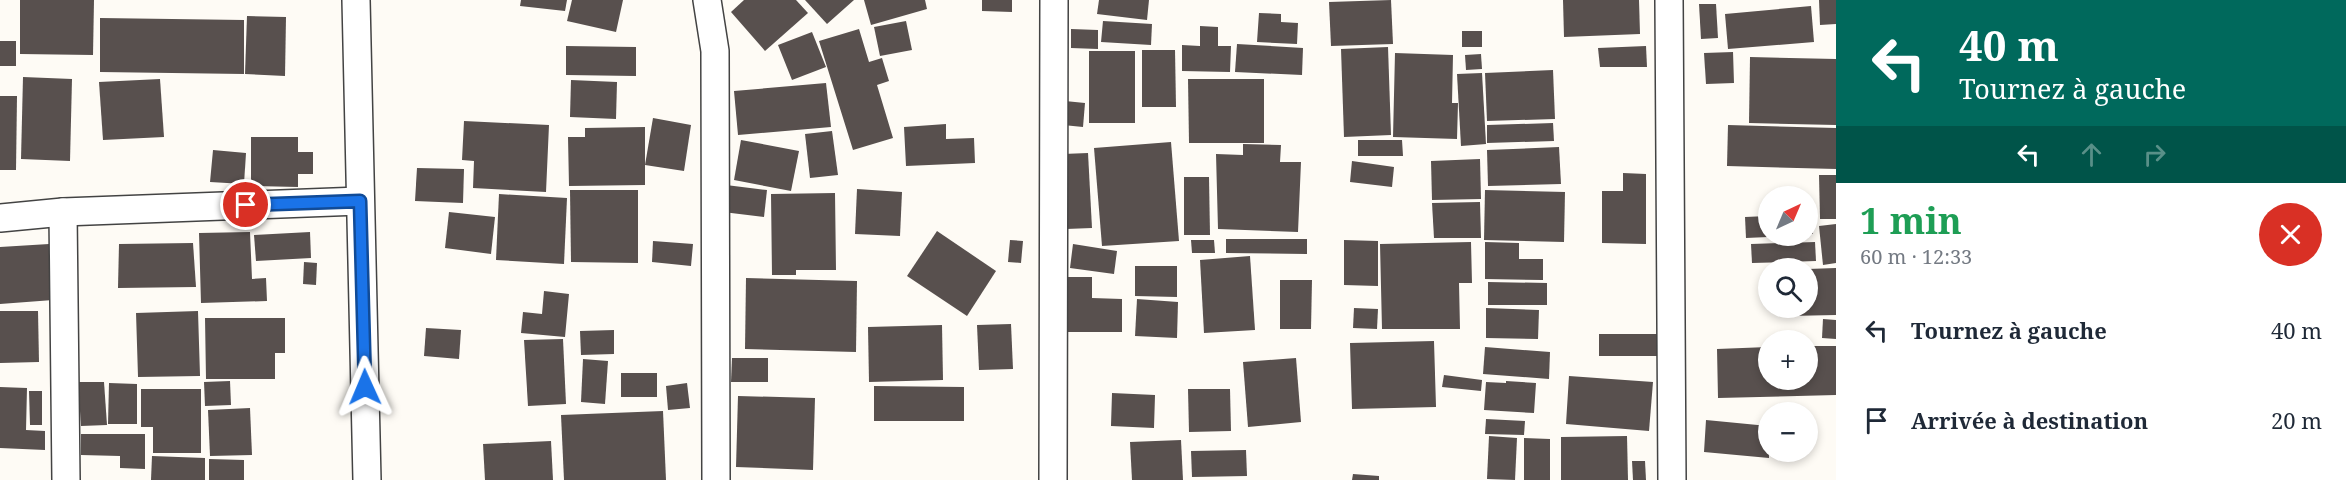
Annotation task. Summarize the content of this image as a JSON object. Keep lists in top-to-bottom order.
{
  "north": "top right",
  "page": {
    "turn": ["40 m", "Tournez à gauche"],
    "heading": ["1 min", "60 m · 12:33"],
    "map_buttons": ["+", "−"],
    "list": [
      {
        "name": "Tournez à gauche",
        "value": "40 m"
      },
      {
        "name": "Arrivée à destination",
        "value": "20 m"
      }
    ]
  }
}
